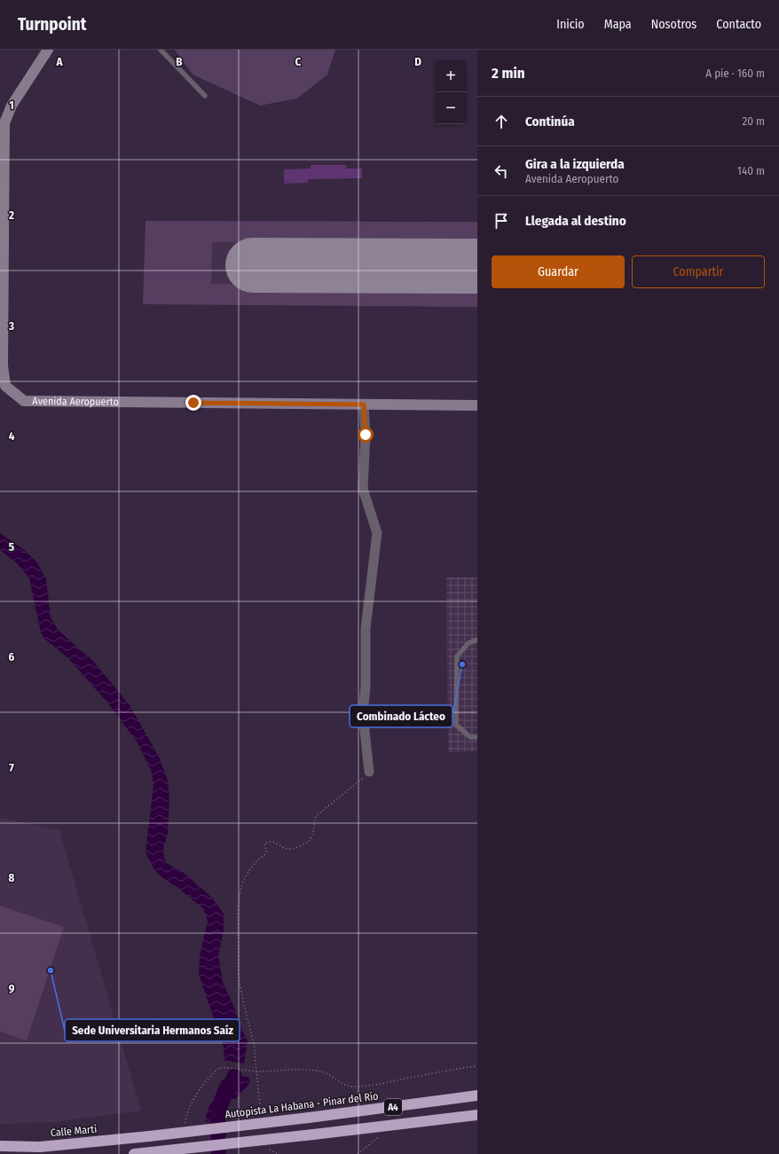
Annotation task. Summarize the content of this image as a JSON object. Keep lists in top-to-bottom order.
{
  "streets": {
    "highway": ["Autopista La Habana - Pinar del Río", "A4", "Calle Martí"],
    "street": ["Avenida Aeropuerto"]
  },
  "crossings": [
    ["Autopista La Habana - Pinar del Río", "Calle Martí"]
  ],
  "places": ["Combinado Lácteo", "Sede Universitaria Hermanos Saíz"],
  "page": {
    "header": "Turnpoint",
    "nav": [
      "Inicio",
      "Mapa",
      "Nosotros",
      "Contacto"
    ],
    "heading": ["2 min", "A pie · 160 m"],
    "map_buttons": ["+", "−"],
    "list": [
      ["Continúa", "20 m"],
      ["Gira a la izquierda", "Avenida Aeropuerto", "140 m"],
      "Llegada al destino"
    ],
    "buttons": ["Guardar", "Compartir"]
  },
  "grid": {
    "columns": [
      "A",
      "B",
      "C",
      "D"
    ],
    "rows": [
      "1",
      "2",
      "3",
      "4",
      "5",
      "6",
      "7",
      "8",
      "9"
    ]
  }
}
